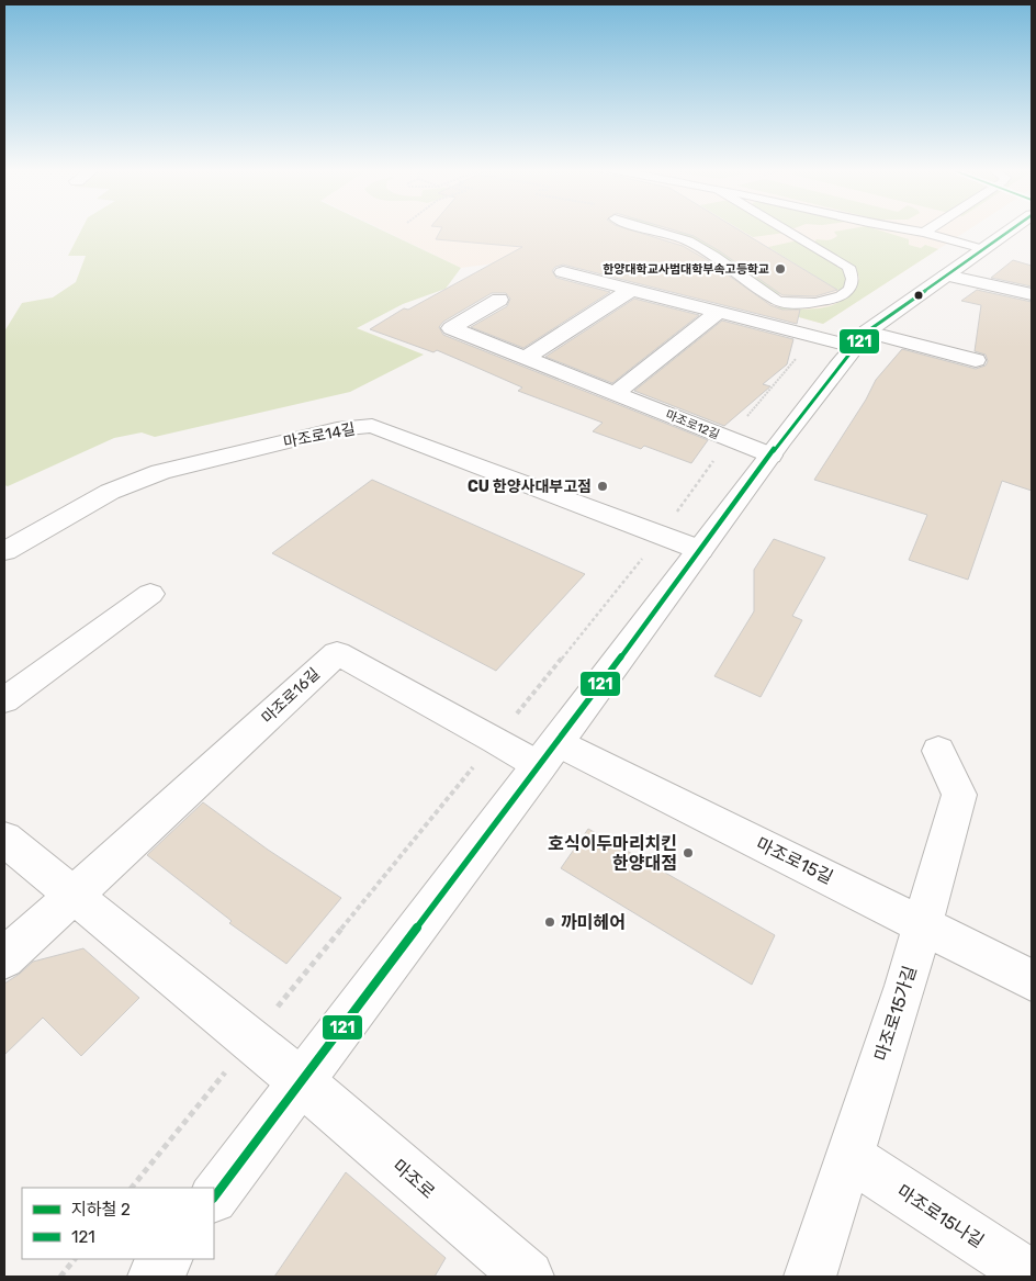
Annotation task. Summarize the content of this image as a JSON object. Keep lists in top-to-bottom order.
{
  "streets": {
    "street": [
      "마조로12길",
      "마조로14길",
      "마조로16길",
      "마조로15길",
      "마조로15가길",
      "마조로",
      "마조로15나길"
    ]
  },
  "crossings": [
    ["마조로16길", "마조로15길"],
    ["마조로15길", "마조로15가길"],
    ["마조로15가길", "마조로15나길"]
  ],
  "places": [
    "한양대학교사범대학부속고등학교",
    "CU 한양사대부고점",
    "호식이두마리치킨 한양대점",
    "까미헤어"
  ],
  "lines": ["transit line 121"],
  "legend": ["지하철 2", "121"]
}
